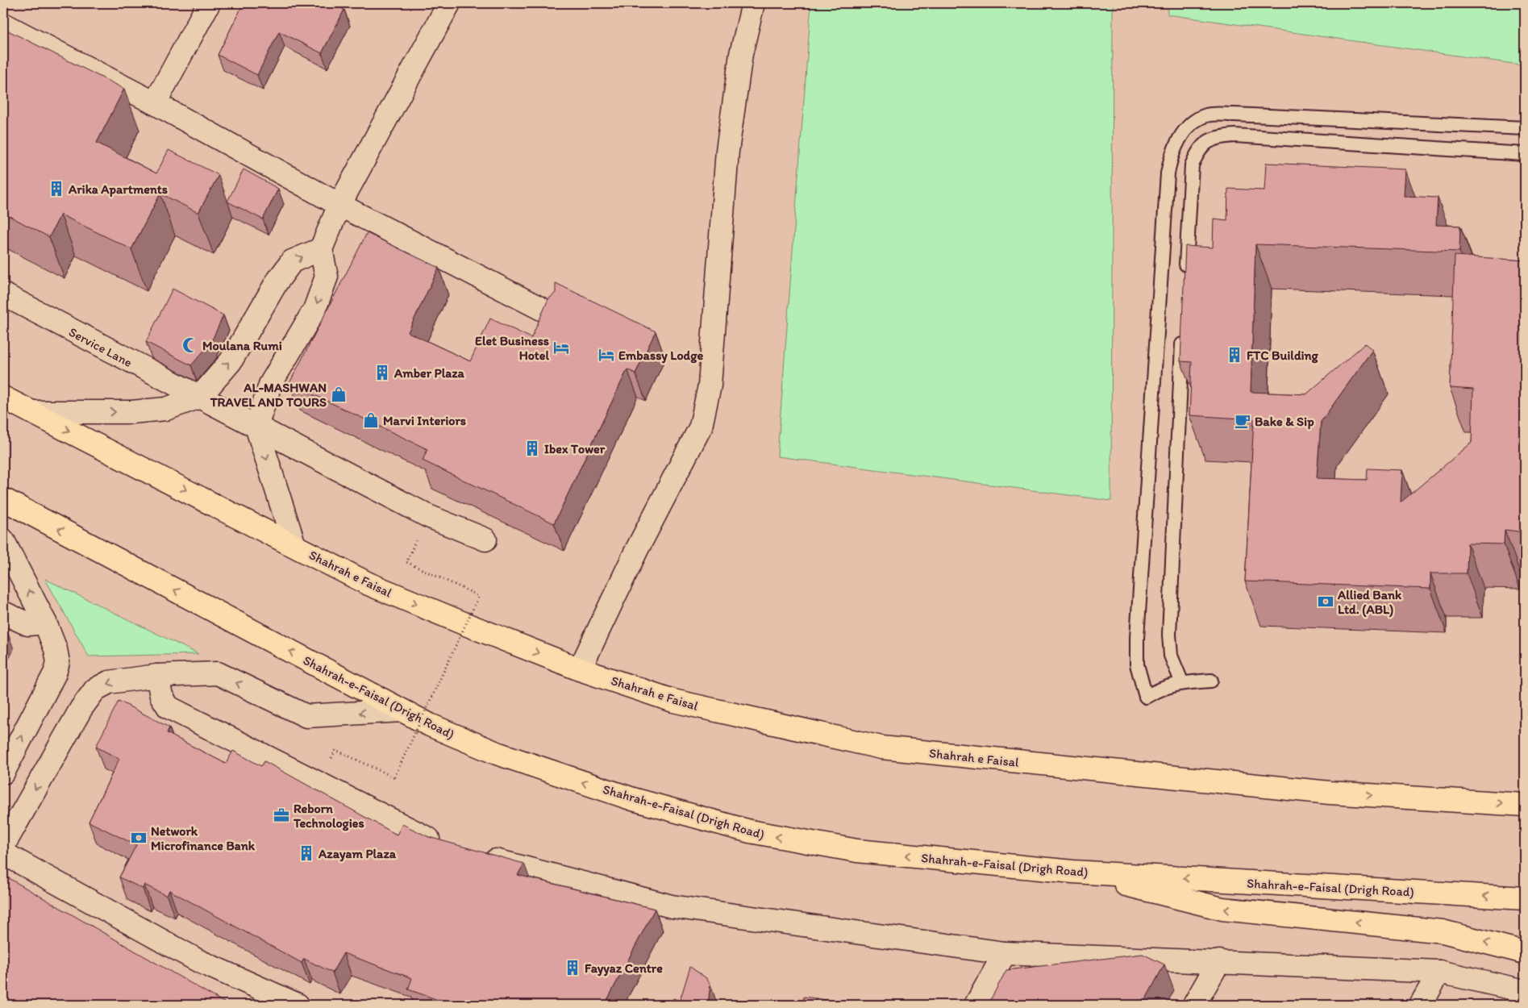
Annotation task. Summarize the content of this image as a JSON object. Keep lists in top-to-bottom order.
{
  "streets": {
    "highway": ["Shahrah e Faisal", "Shahrah-e-Faisal (Drigh Road)"],
    "street": ["Service Lane"]
  },
  "one_way": ["Shahrah e Faisal", "Shahrah-e-Faisal (Drigh Road)"],
  "places": {
    "building": [
      "Arika Apartments",
      "FTC Building",
      "Amber Plaza",
      "Ibex Tower",
      "Azayam Plaza",
      "Fayyaz Centre"
    ],
    "mosque": ["Moulana Rumi"],
    "hotel": ["Elet Business Hotel", "Embassy Lodge"],
    "shop": ["AL-MASHWAN TRAVEL AND TOURS", "Marvi Interiors"],
    "cafe": ["Bake & Sip"],
    "bank": ["Allied Bank Ltd. (ABL)", "Network Microfinance Bank"],
    "office": ["Reborn Technologies"]
  }
}
